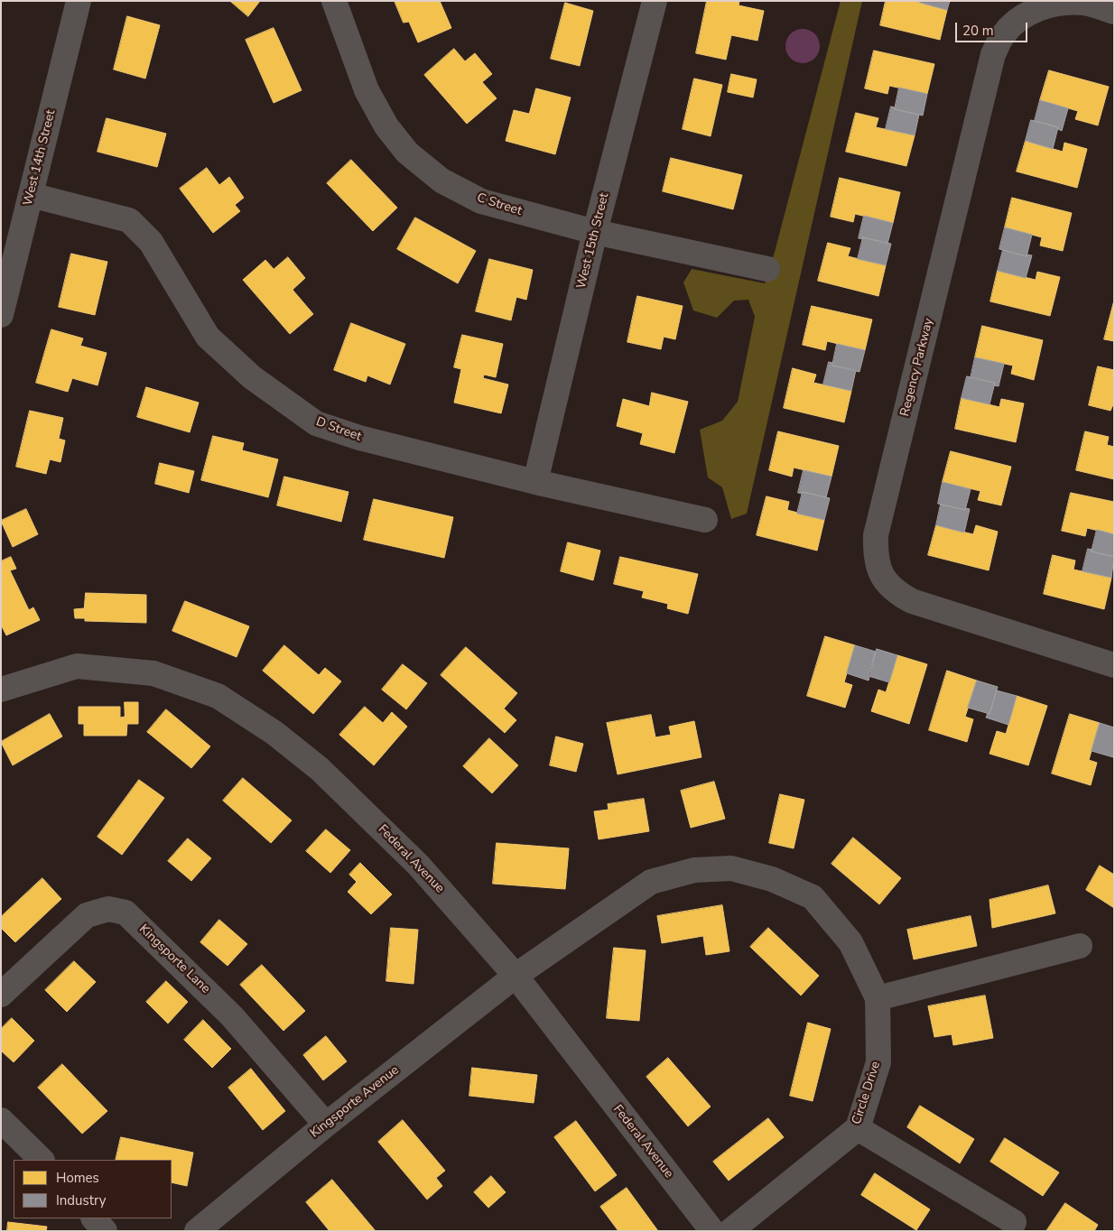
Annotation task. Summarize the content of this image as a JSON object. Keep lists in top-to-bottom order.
{
  "streets": {
    "street": [
      "West 14th Street",
      "C Street",
      "West 15th Street",
      "Regency Parkway",
      "D Street",
      "Federal Avenue",
      "Kingsporte Lane",
      "Circle Drive",
      "Kingsporte Avenue"
    ]
  },
  "crossings": [
    ["West 14th Street", "D Street"],
    ["C Street", "West 15th Street"],
    ["West 15th Street", "D Street"],
    ["Federal Avenue", "Circle Drive"],
    ["Federal Avenue", "Kingsporte Avenue"],
    ["Kingsporte Lane", "Kingsporte Avenue"],
    ["Circle Drive", "Kingsporte Avenue"]
  ],
  "legend": ["Homes", "Industry"],
  "scale_bar": "20 m"
}
